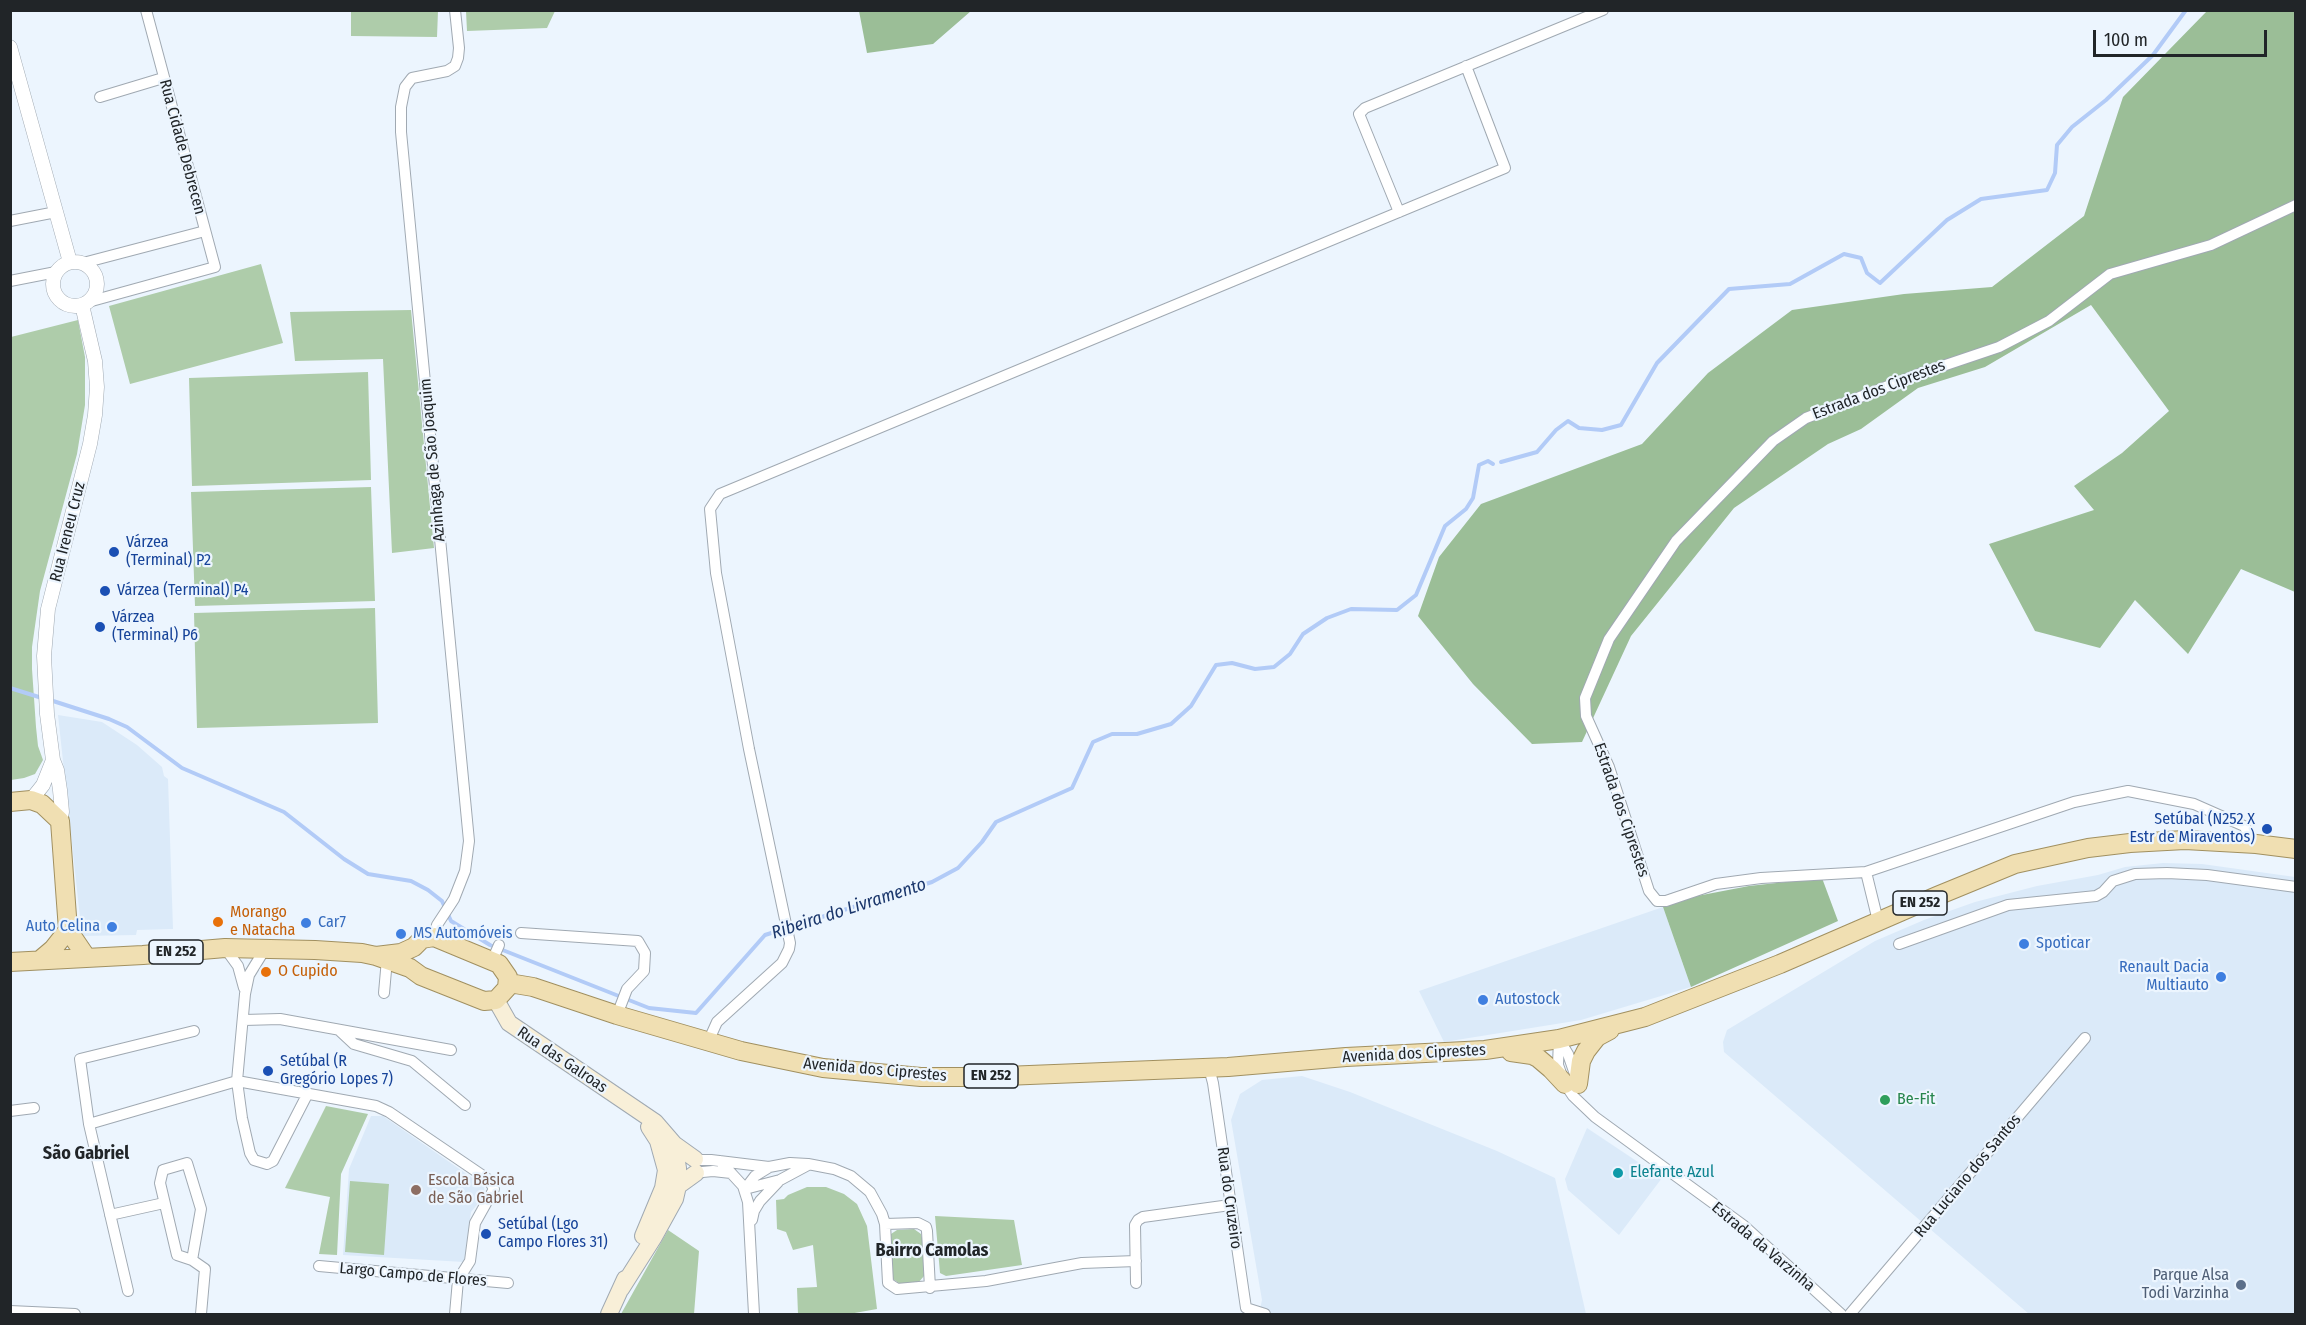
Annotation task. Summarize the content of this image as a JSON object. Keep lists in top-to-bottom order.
{
  "streets": {
    "main road": ["EN 252", "Avenida dos Ciprestes", "Rua das Galroas"],
    "street": [
      "Rua Cidade Debrecen",
      "Estrada dos Ciprestes",
      "Azinhaga de São Joaquim",
      "Rua Ireneu Cruz",
      "Rua Luciano dos Santos",
      "Rua do Cruzeiro",
      "Estrada da Varzinha",
      "Largo Campo de Flores"
    ]
  },
  "crossings": [
    ["Rua Cidade Debrecen", "Rua Ireneu Cruz"],
    ["Estrada dos Ciprestes", "Avenida dos Ciprestes"],
    ["Azinhaga de São Joaquim", "EN 252"],
    ["EN 252", "Rua das Galroas"],
    ["Avenida dos Ciprestes", "Rua do Cruzeiro"],
    ["Avenida dos Ciprestes", "Estrada da Varzinha"]
  ],
  "districts": ["São Gabriel", "Bairro Camolas"],
  "water": ["Ribeira do Livramento"],
  "places": [
    "Várzea (Terminal) P2",
    "Várzea (Terminal) P4",
    "Várzea (Terminal) P6",
    "Setúbal (N252 X Estr de Miraventos)",
    "Morango e Natacha",
    "Car7",
    "Auto Celina",
    "MS Automóveis",
    "Spoticar",
    "O Cupido",
    "Renault Dacia Multiauto",
    "Autostock",
    "Setúbal (R Gregório Lopes 7)",
    "Be-Fit",
    "Elefante Azul",
    "Escola Básica de São Gabriel",
    "Setúbal (Lgo Campo Flores 31)",
    "Parque Alsa Todi Varzinha"
  ],
  "scale_bar": "100 m"
}
